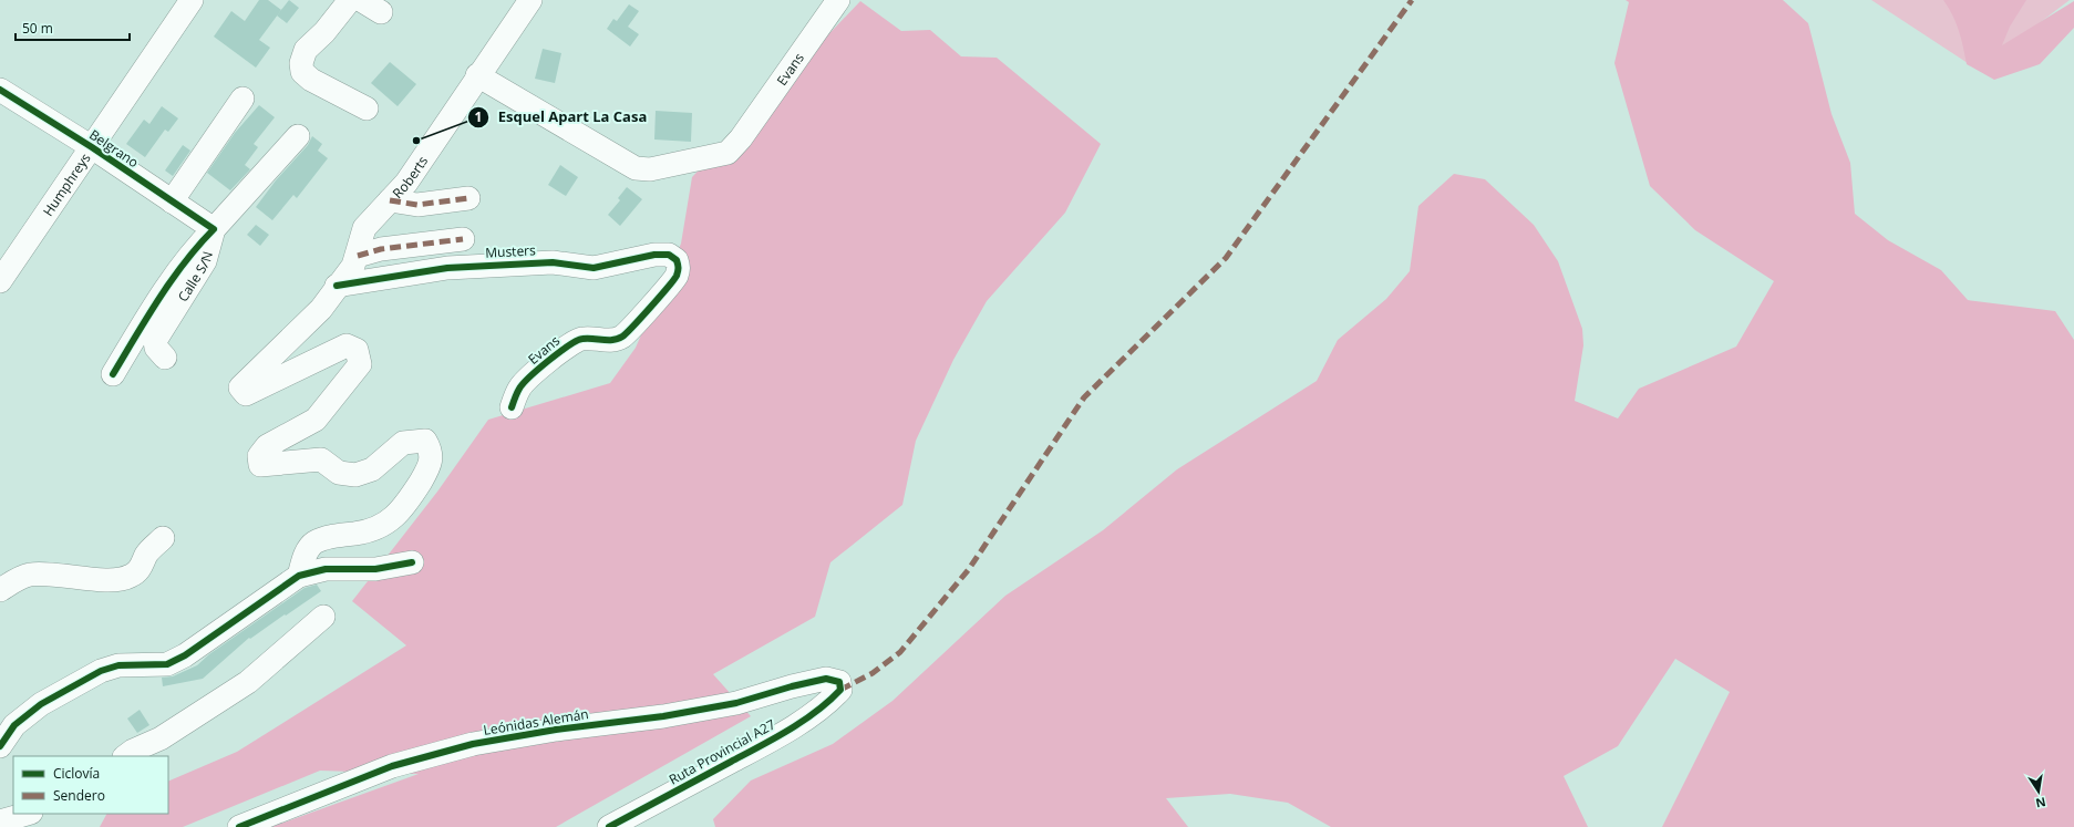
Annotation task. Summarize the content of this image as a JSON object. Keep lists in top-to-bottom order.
{
  "streets": {
    "street": [
      "Evans",
      "Belgrano",
      "Roberts",
      "Humphreys",
      "Musters",
      "Calle S/N",
      "Leónidas Alemán",
      "Ruta Provincial A27"
    ]
  },
  "crossings": [
    ["Evans", "Roberts"],
    ["Evans", "Musters"],
    ["Belgrano", "Humphreys"],
    ["Belgrano", "Calle S/N"],
    ["Roberts", "Musters"],
    ["Leónidas Alemán", "Ruta Provincial A27"]
  ],
  "places": ["Esquel Apart La Casa"],
  "legend": ["Ciclovía", "Sendero"],
  "scale_bar": "50 m",
  "north": "bottom"
}
